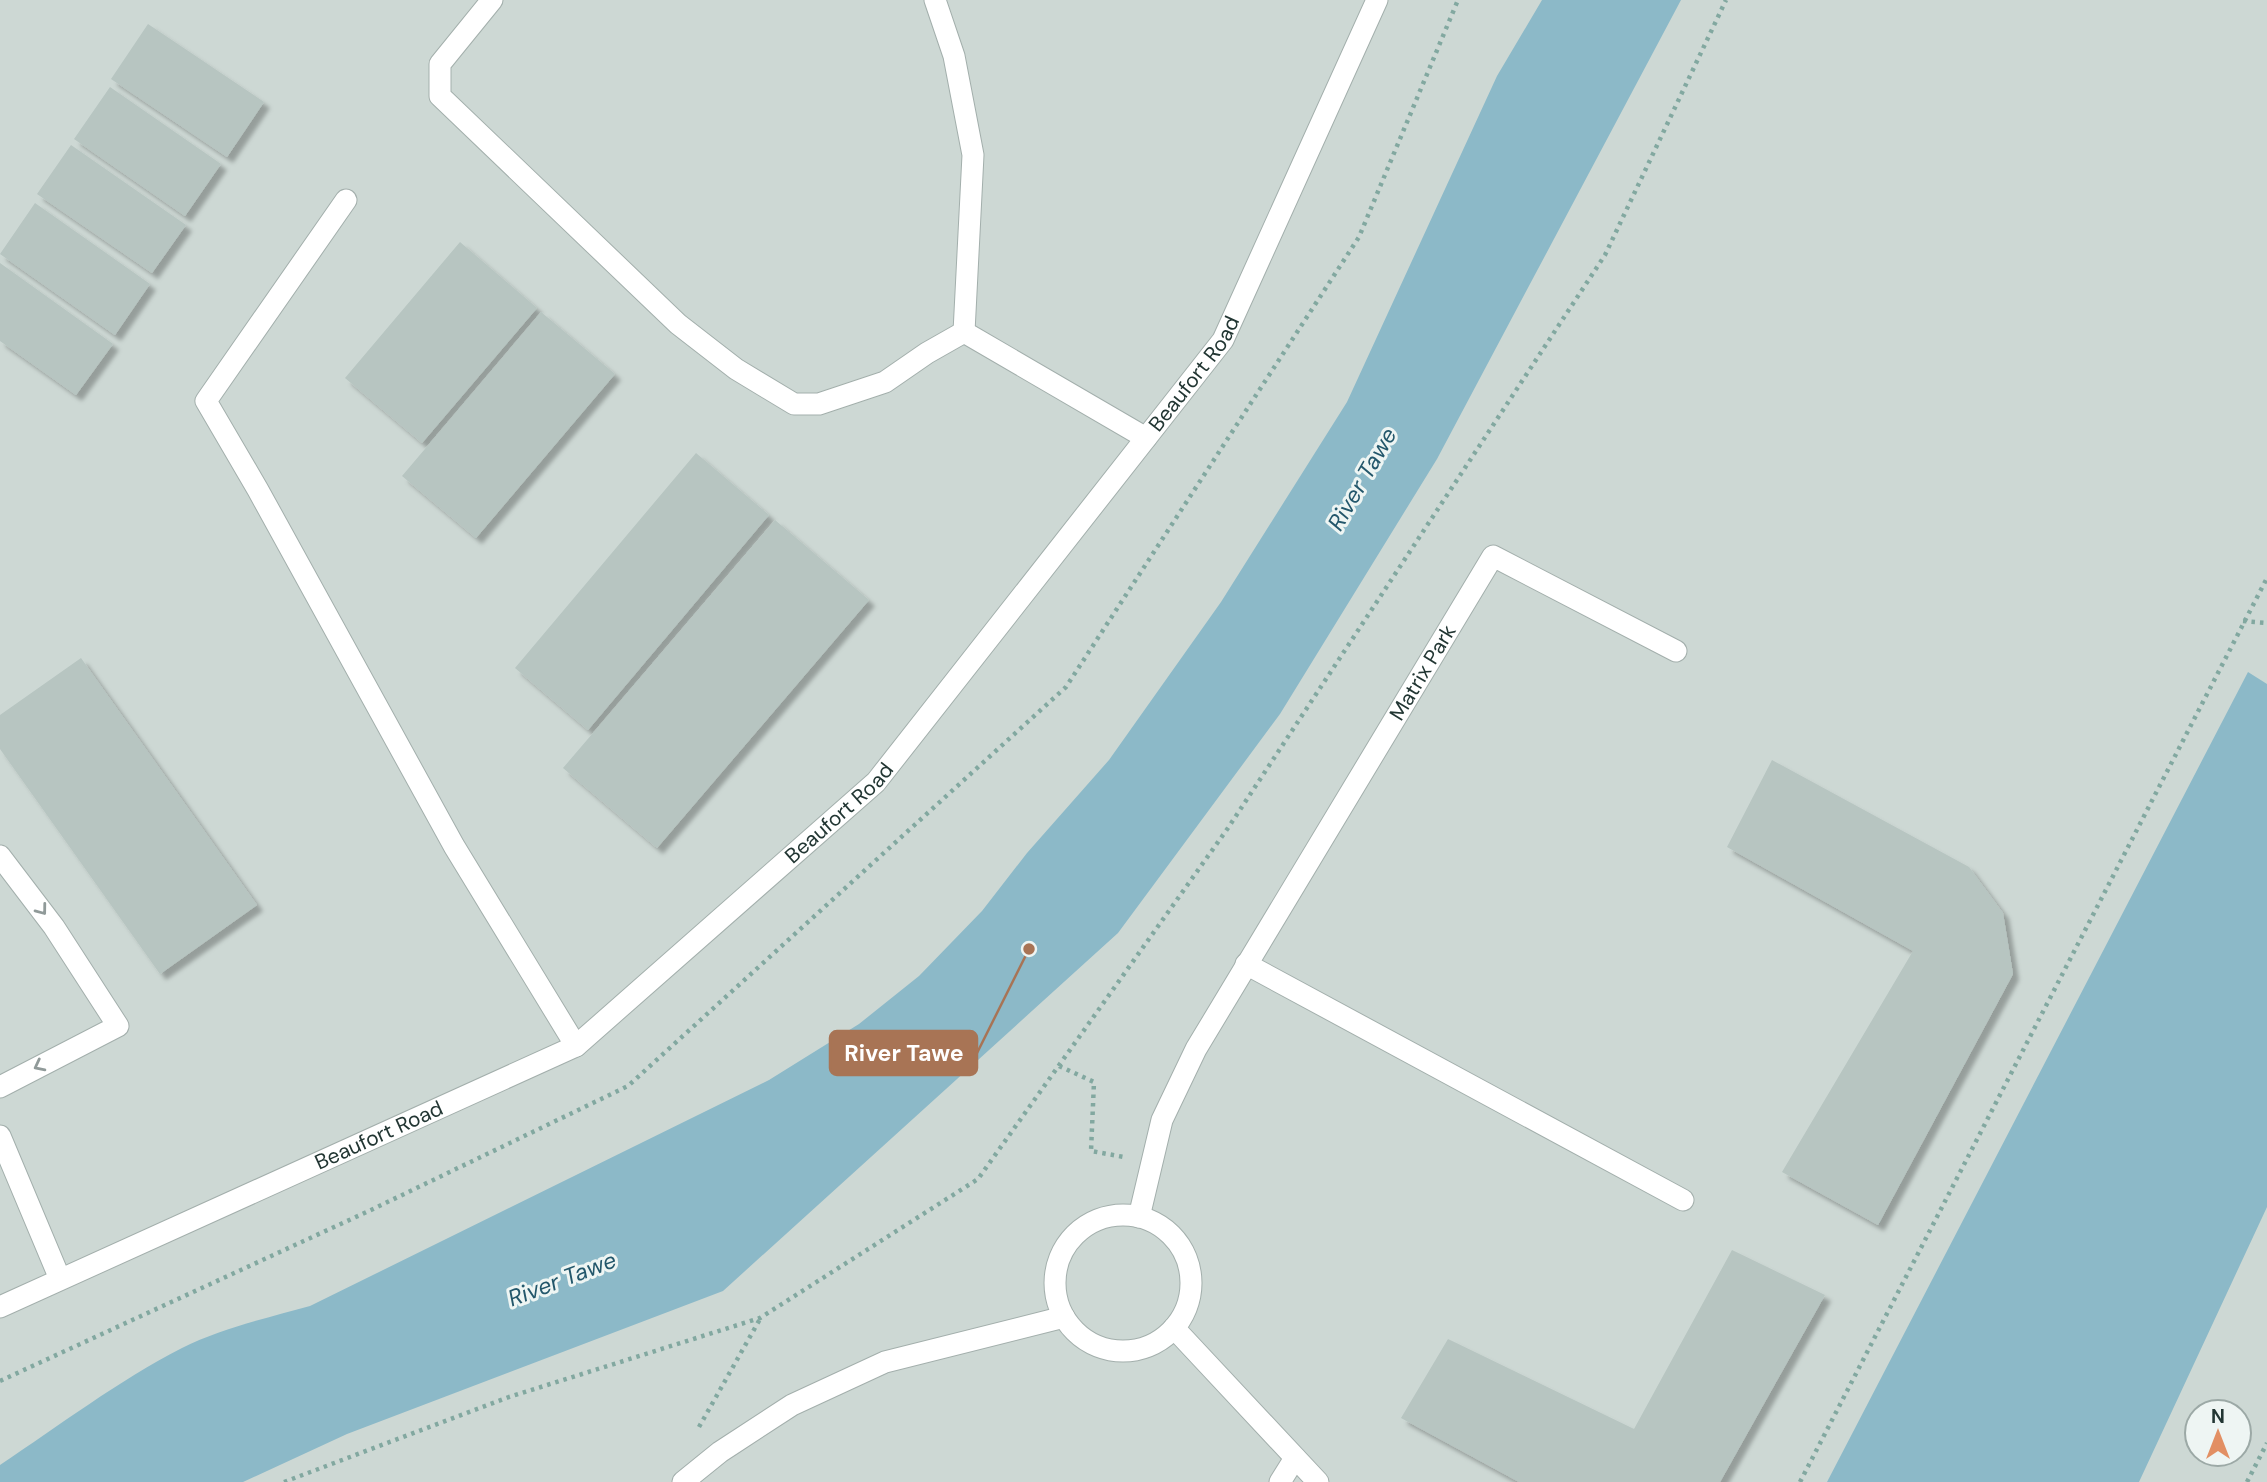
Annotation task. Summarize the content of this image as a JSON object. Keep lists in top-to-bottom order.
{
  "streets": {
    "street": ["Beaufort Road", "Matrix Park"]
  },
  "water": ["River Tawe"],
  "places": ["River Tawe"],
  "north": "top"
}
